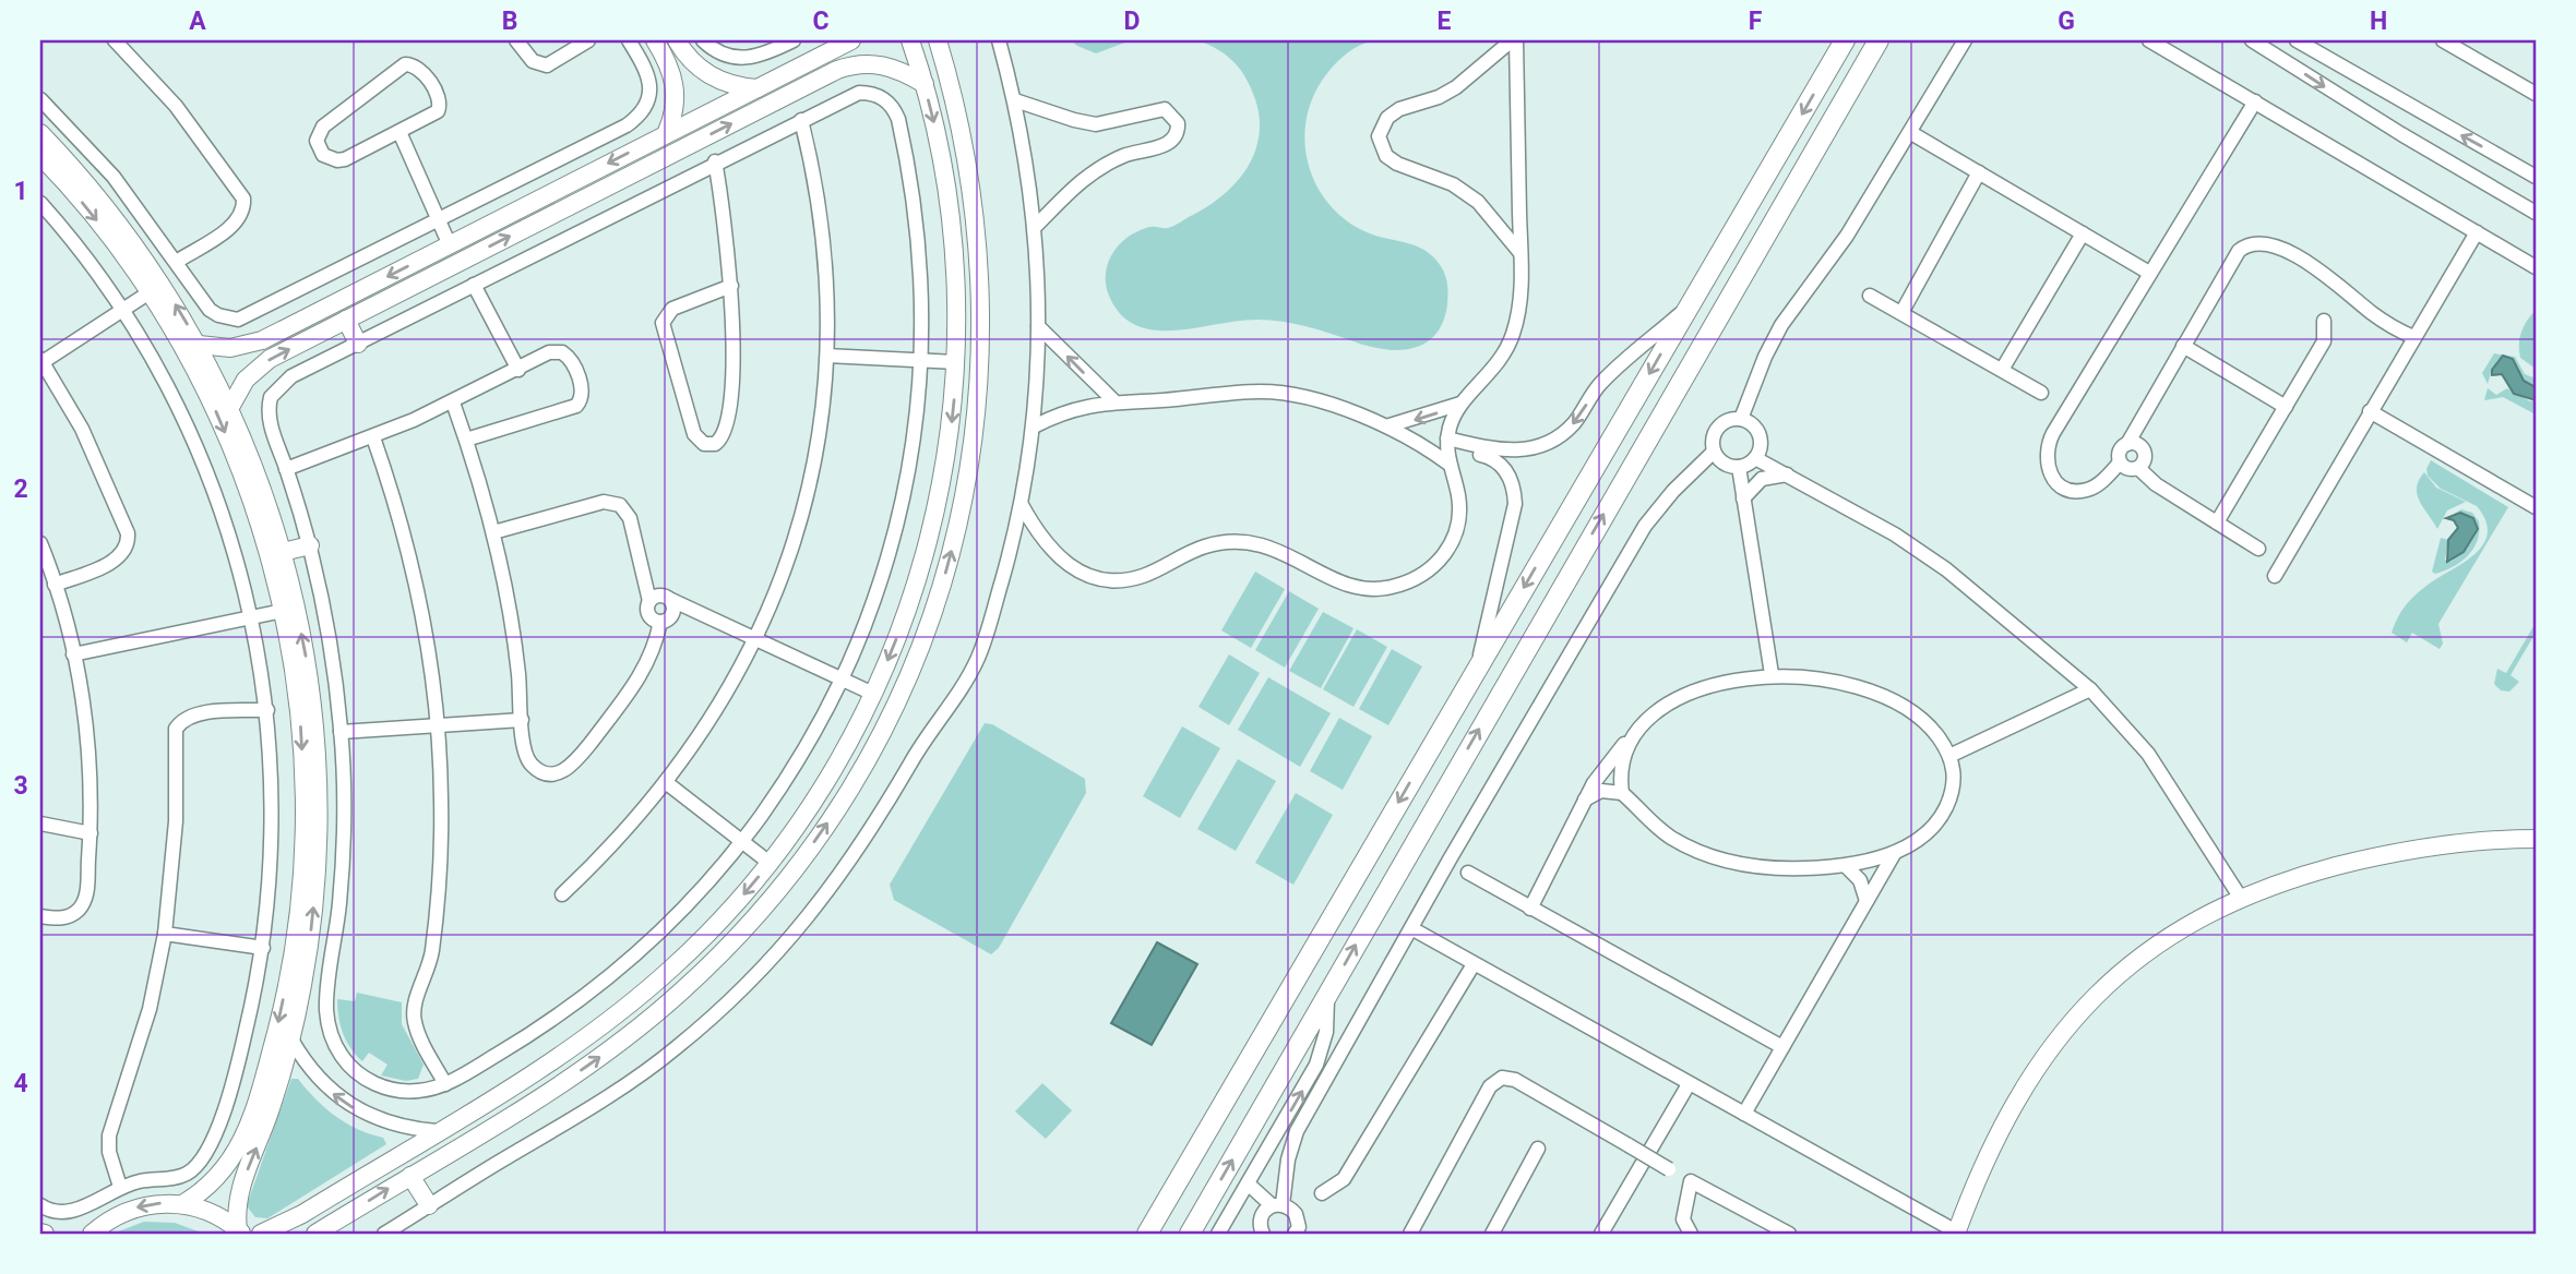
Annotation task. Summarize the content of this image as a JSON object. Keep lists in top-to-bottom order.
{
  "grid": {
    "columns": [
      "A",
      "B",
      "C",
      "D",
      "E",
      "F",
      "G",
      "H"
    ],
    "rows": [
      "1",
      "2",
      "3",
      "4"
    ]
  }
}
